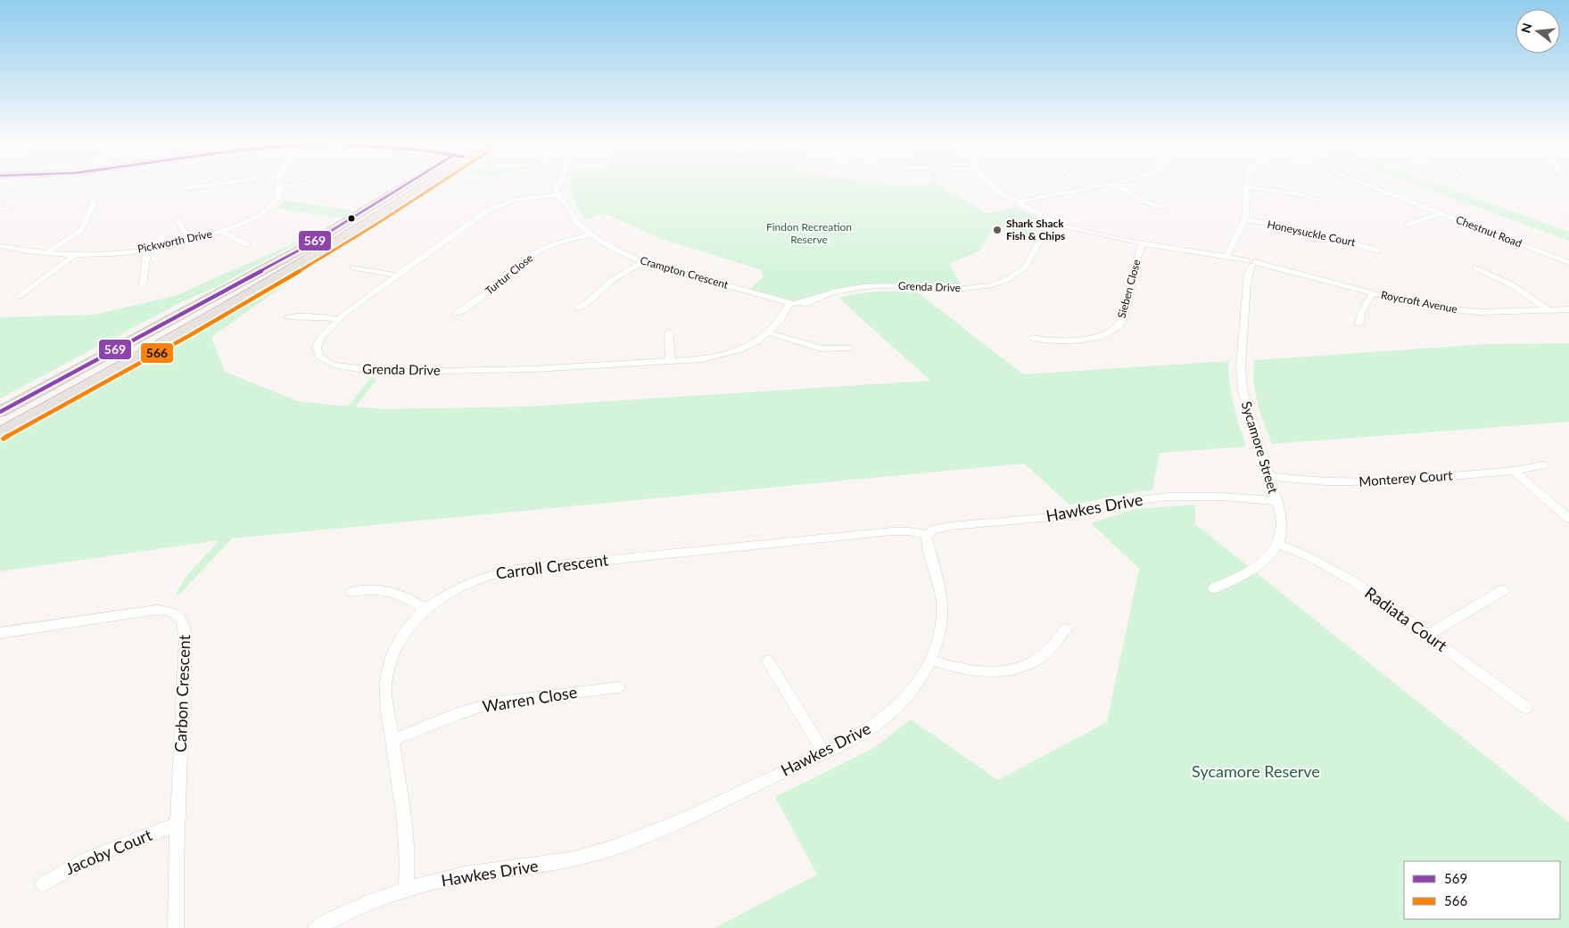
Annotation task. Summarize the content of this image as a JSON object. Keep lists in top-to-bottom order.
{
  "streets": {
    "street": [
      "Chestnut Road",
      "Honeysuckle Court",
      "Pickworth Drive",
      "Crampton Crescent",
      "Turtur Close",
      "Grenda Drive",
      "Sieben Close",
      "Roycroft Avenue",
      "Sycamore Street",
      "Monterey Court",
      "Hawkes Drive",
      "Carroll Crescent",
      "Radiata Court",
      "Carbon Crescent",
      "Warren Close",
      "Jacoby Court"
    ]
  },
  "crossings": [
    ["Crampton Crescent", "Turtur Close"],
    ["Crampton Crescent", "Grenda Drive"],
    ["Grenda Drive", "Roycroft Avenue"],
    ["Sieben Close", "Roycroft Avenue"],
    ["Roycroft Avenue", "Sycamore Street"],
    ["Sycamore Street", "Monterey Court"],
    ["Sycamore Street", "Hawkes Drive"],
    ["Sycamore Street", "Radiata Court"],
    ["Hawkes Drive", "Carroll Crescent"],
    ["Carroll Crescent", "Warren Close"],
    ["Carbon Crescent", "Jacoby Court"]
  ],
  "parks": ["Findon Recreation Reserve", "Sycamore Reserve"],
  "places": ["Shark Shack Fish & Chips"],
  "lines": ["transit line 569", "transit line 566"],
  "legend": ["569", "566"],
  "north": "left"
}
